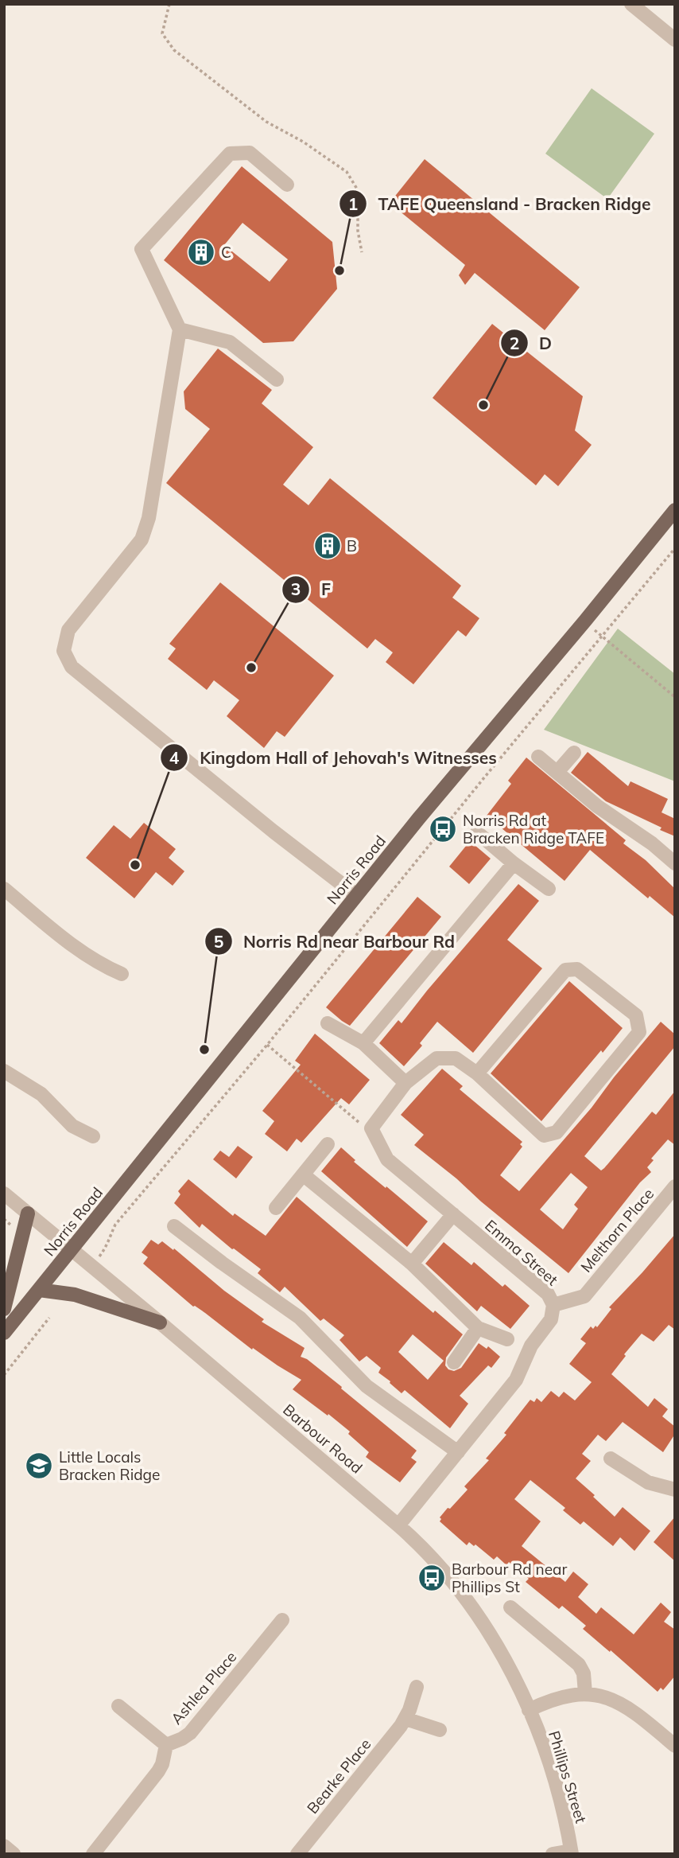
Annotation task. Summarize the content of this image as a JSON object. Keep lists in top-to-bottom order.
{
  "streets": {
    "main road": ["Norris Road"],
    "street": [
      "Melthorn Place",
      "Emma Street",
      "Barbour Road",
      "Ashlea Place",
      "Bearke Place",
      "Phillips Street"
    ]
  },
  "crossings": [
    ["Norris Road", "Barbour Road"],
    ["Melthorn Place", "Emma Street"],
    ["Emma Street", "Barbour Road"],
    ["Barbour Road", "Phillips Street"]
  ],
  "places": {
    "building": ["C", "B"],
    "other": [
      "TAFE Queensland - Bracken Ridge",
      "D",
      "F",
      "Kingdom Hall of Jehovah's Witnesses",
      "Norris Rd near Barbour Rd"
    ],
    "bus stop": ["Norris Rd at Bracken Ridge TAFE", "Barbour Rd near Phillips St"],
    "school or university": ["Little Locals Bracken Ridge"]
  }
}
